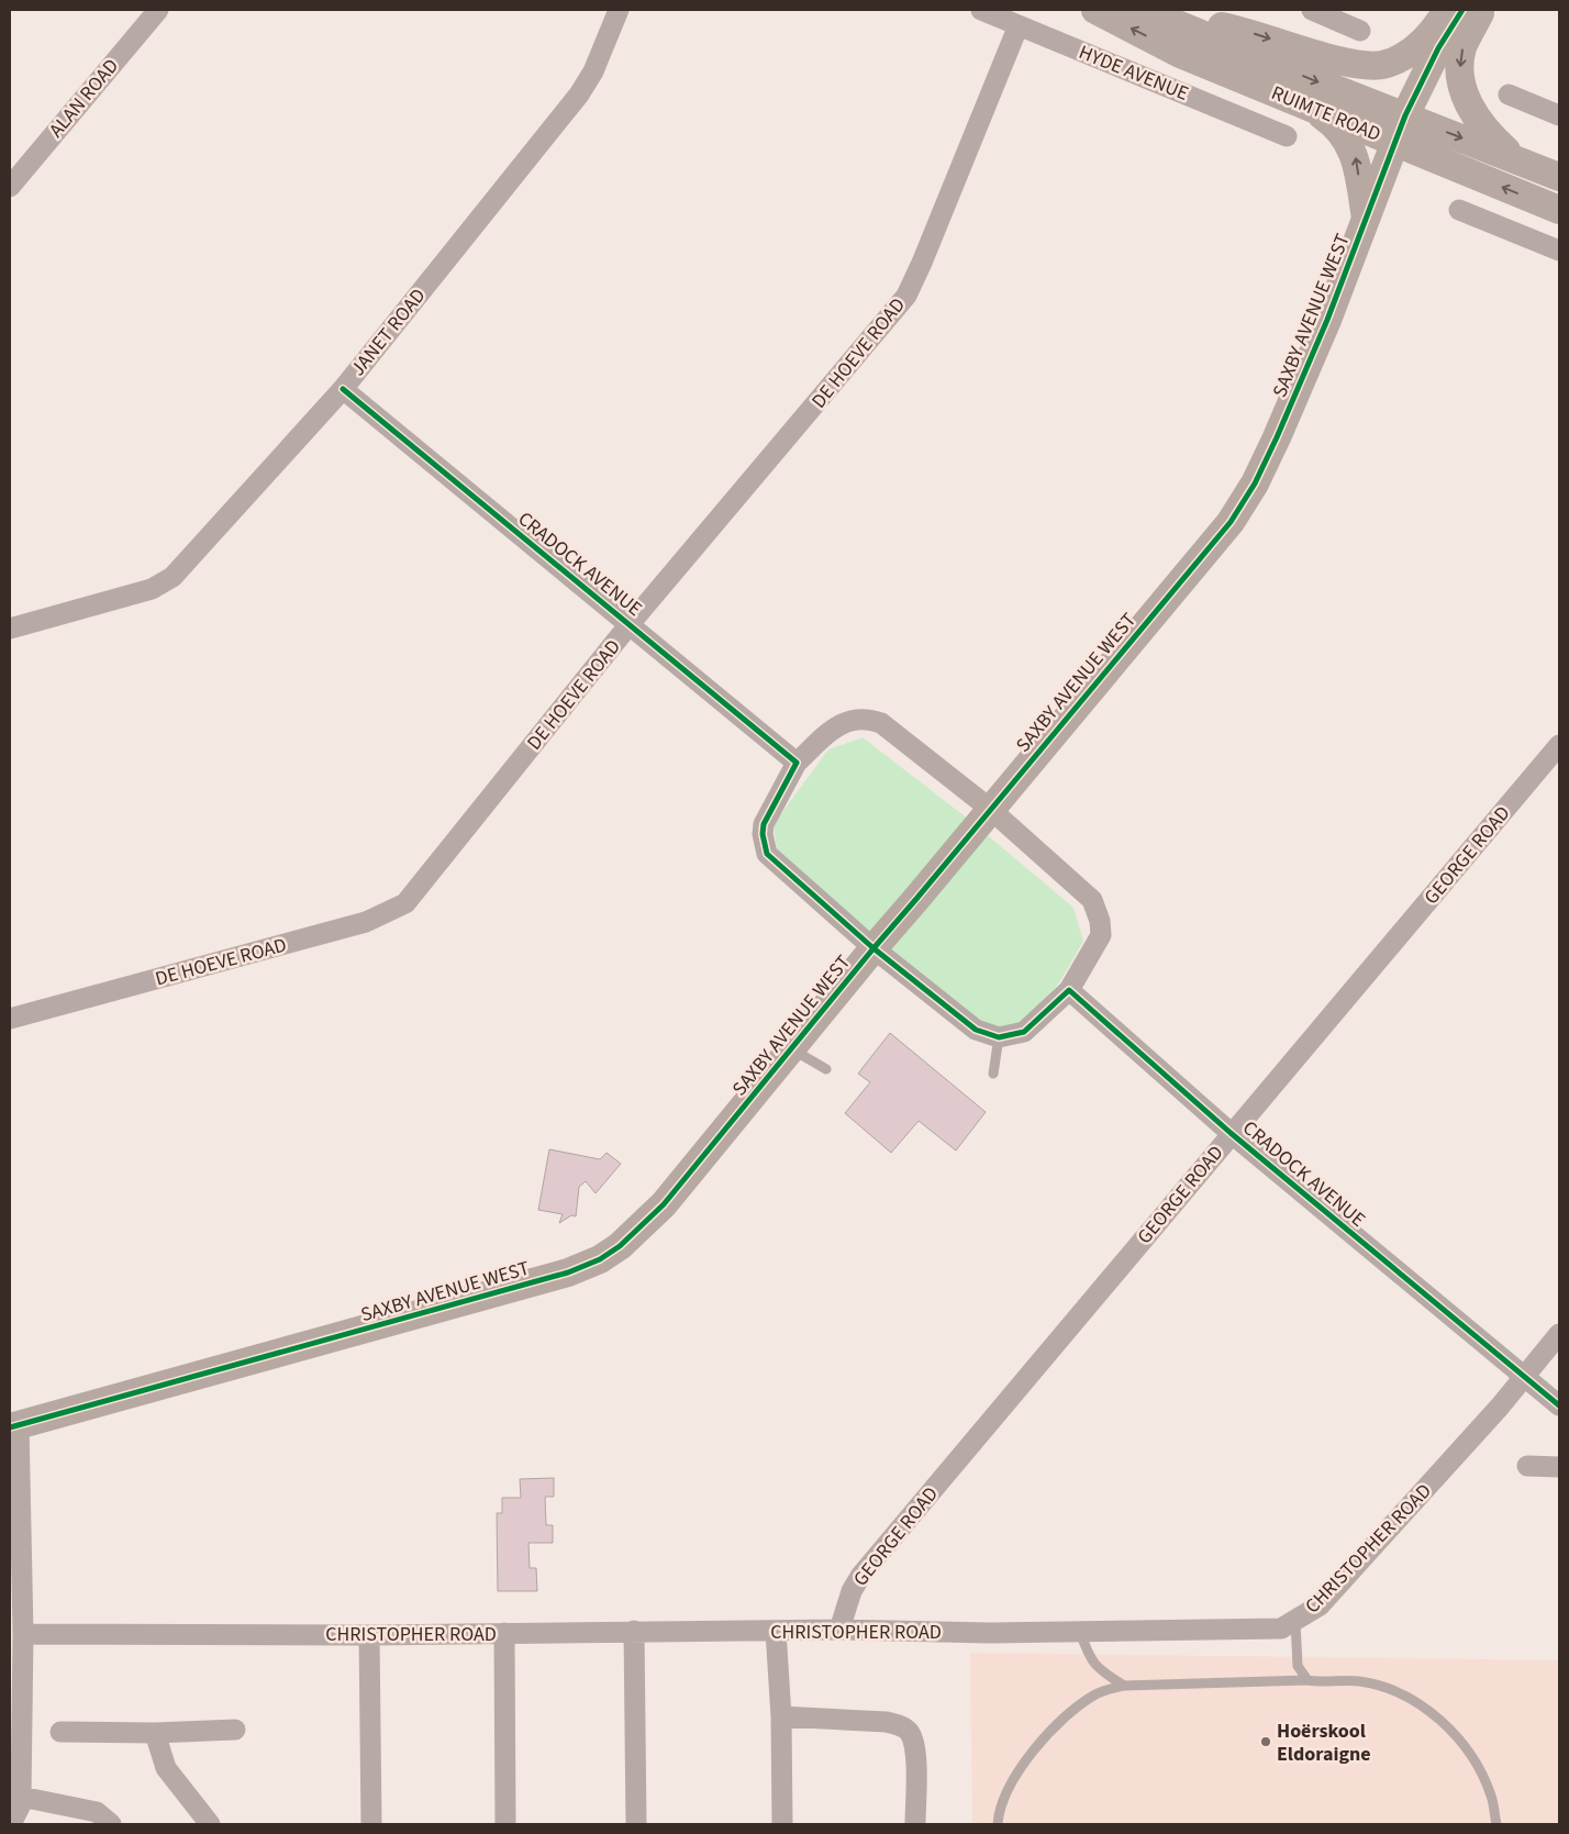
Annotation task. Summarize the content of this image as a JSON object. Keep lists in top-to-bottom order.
{
  "streets": {
    "street": [
      "HYDE AVENUE",
      "ALAN ROAD",
      "RUIMTE ROAD",
      "SAXBY AVENUE WEST",
      "JANET ROAD",
      "DE HOEVE ROAD",
      "CRADOCK AVENUE",
      "GEORGE ROAD",
      "CHRISTOPHER ROAD"
    ]
  },
  "crossings": [
    ["HYDE AVENUE", "DE HOEVE ROAD"],
    ["RUIMTE ROAD", "SAXBY AVENUE WEST"],
    ["JANET ROAD", "CRADOCK AVENUE"],
    ["DE HOEVE ROAD", "CRADOCK AVENUE"],
    ["CRADOCK AVENUE", "GEORGE ROAD"],
    ["CRADOCK AVENUE", "CHRISTOPHER ROAD"],
    ["GEORGE ROAD", "CHRISTOPHER ROAD"]
  ],
  "places": ["Hoërskool Eldoraigne"]
}
